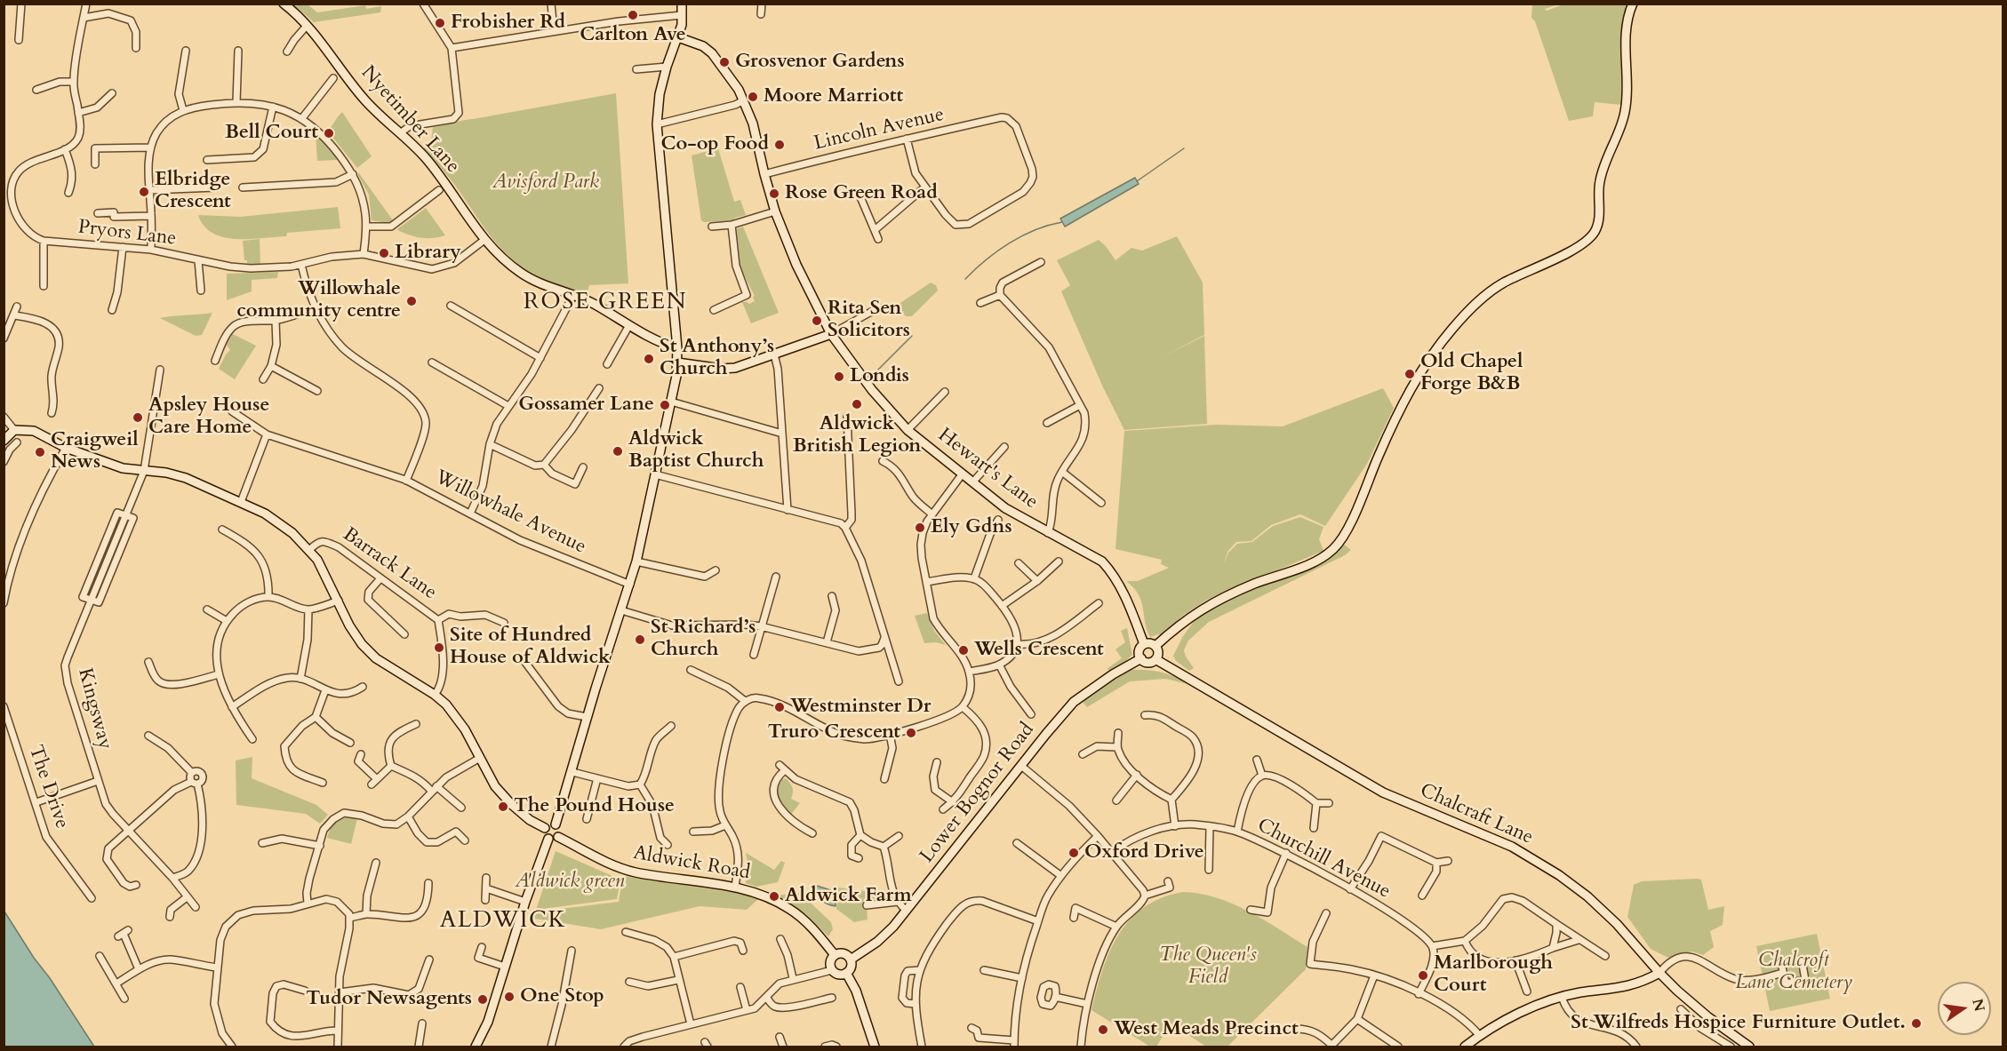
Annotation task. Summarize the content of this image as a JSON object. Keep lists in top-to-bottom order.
{
  "streets": {
    "street": [
      "Nyetimber Lane",
      "Lincoln Avenue",
      "Pryors Lane",
      "Hewart's Lane",
      "Willowhale Avenue",
      "Barrack Lane",
      "Kingsway",
      "The Drive",
      "Lower Bognor Road",
      "Chalcraft Lane",
      "Churchill Avenue",
      "Aldwick Road"
    ]
  },
  "crossings": [
    ["Nyetimber Lane", "Pryors Lane"],
    ["Hewart's Lane", "Lower Bognor Road"],
    ["Hewart's Lane", "Chalcraft Lane"],
    ["Barrack Lane", "Aldwick Road"],
    ["Lower Bognor Road", "Chalcraft Lane"],
    ["Lower Bognor Road", "Aldwick Road"]
  ],
  "districts": ["ROSE GREEN", "ALDWICK"],
  "parks": [
    "Avisford Park",
    "Aldwick green",
    "The Queen's Field",
    "Chalcroft Lane Cemetery"
  ],
  "places": [
    "Carlton Ave",
    "Frobisher Rd",
    "Grosvenor Gardens",
    "Moore Marriott",
    "Bell Court",
    "Co-op Food",
    "Elbridge Crescent",
    "Rose Green Road",
    "Library",
    "Willowhale community centre",
    "Rita Sen Solicitors",
    "St Anthony’s Church",
    "Old Chapel Forge B&B",
    "Londis",
    "Aldwick British Legion",
    "Gossamer Lane",
    "Apsley House Care Home",
    "Aldwick Baptist Church",
    "Craigweil News",
    "Ely Gdns",
    "St Richard’s Church",
    "Site of Hundred House of Aldwick",
    "Wells Crescent",
    "Westminster Dr",
    "Truro Crescent",
    "The Pound House",
    "Oxford Drive",
    "Aldwick Farm",
    "Marlborough Court",
    "One Stop",
    "Tudor Newsagents",
    "St Wilfreds Hospice Furniture Outlet.",
    "West Meads Precinct"
  ],
  "north": "right"
}
